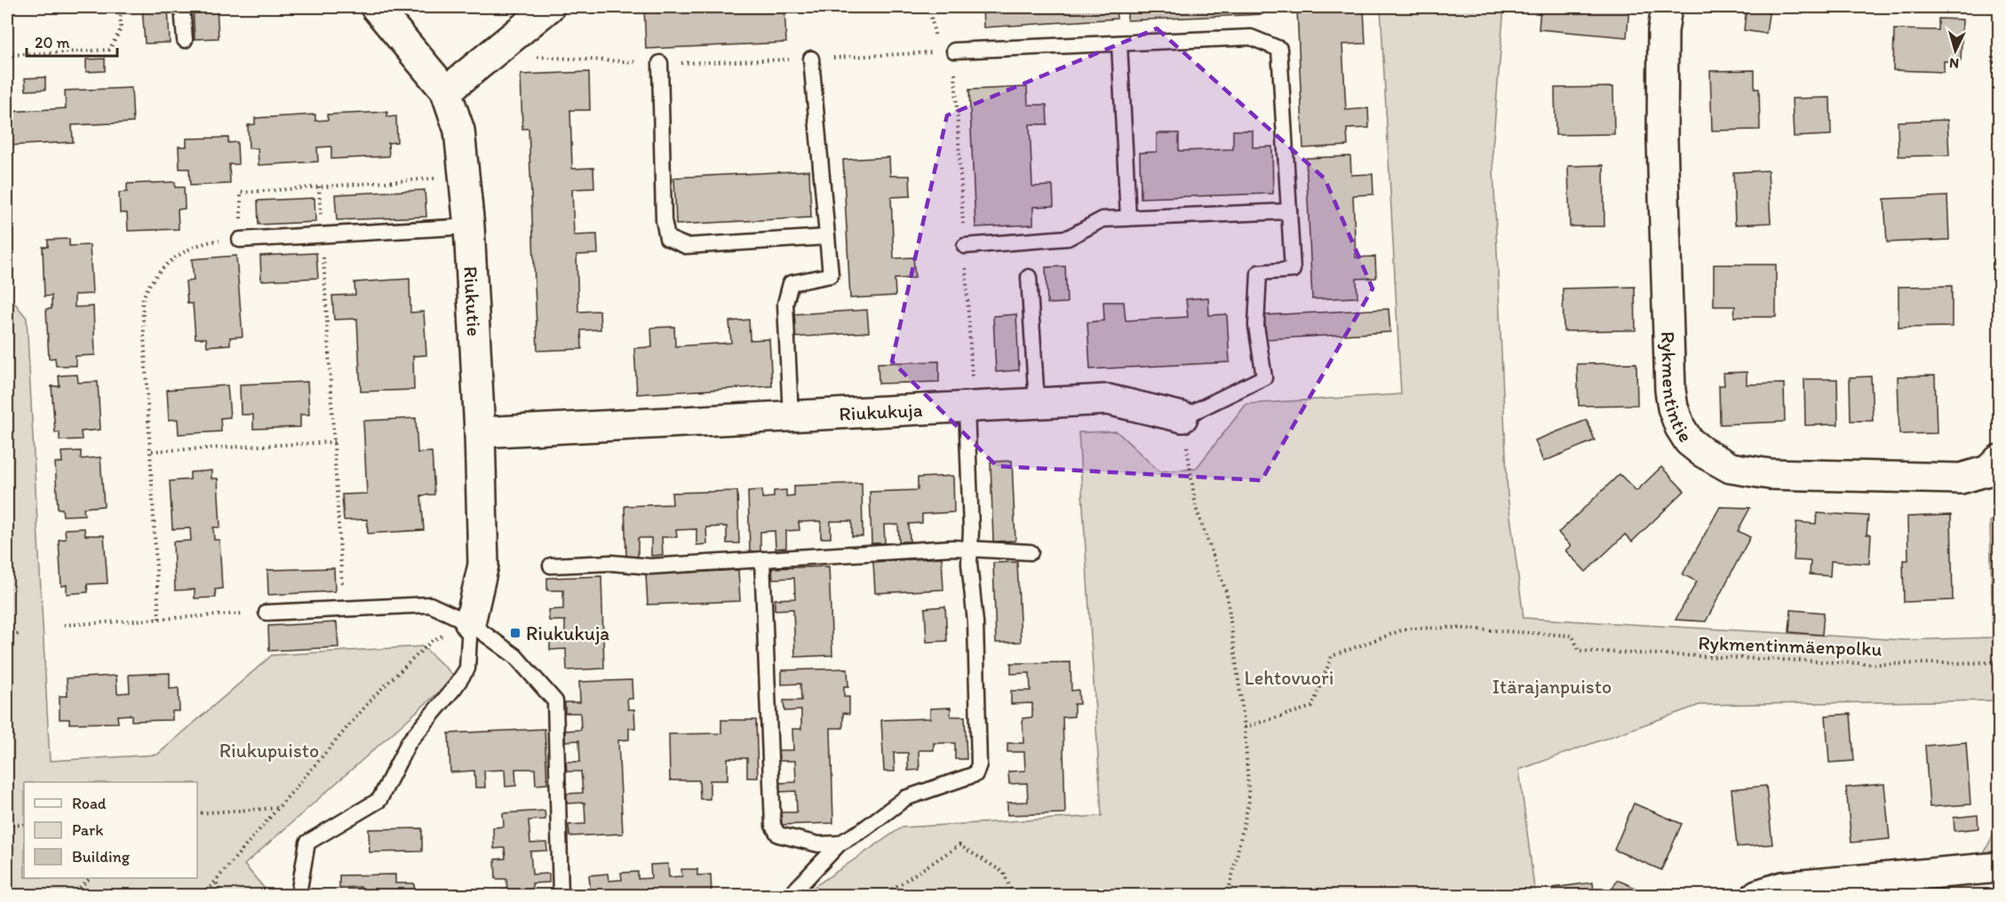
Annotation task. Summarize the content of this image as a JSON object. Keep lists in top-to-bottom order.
{
  "streets": {
    "street": ["Riukutie", "Rykmentintie", "Riukukuja"],
    "path": ["Rykmentinmäenpolku"]
  },
  "crossings": [
    ["Riukutie", "Riukukuja"]
  ],
  "parks": ["Lehtovuori", "Itärajanpuisto", "Riukupuisto"],
  "places": {
    "transit": ["Riukukuja"]
  },
  "legend": ["Road", "Park", "Building"],
  "scale_bar": "20 m",
  "north": "bottom"
}
